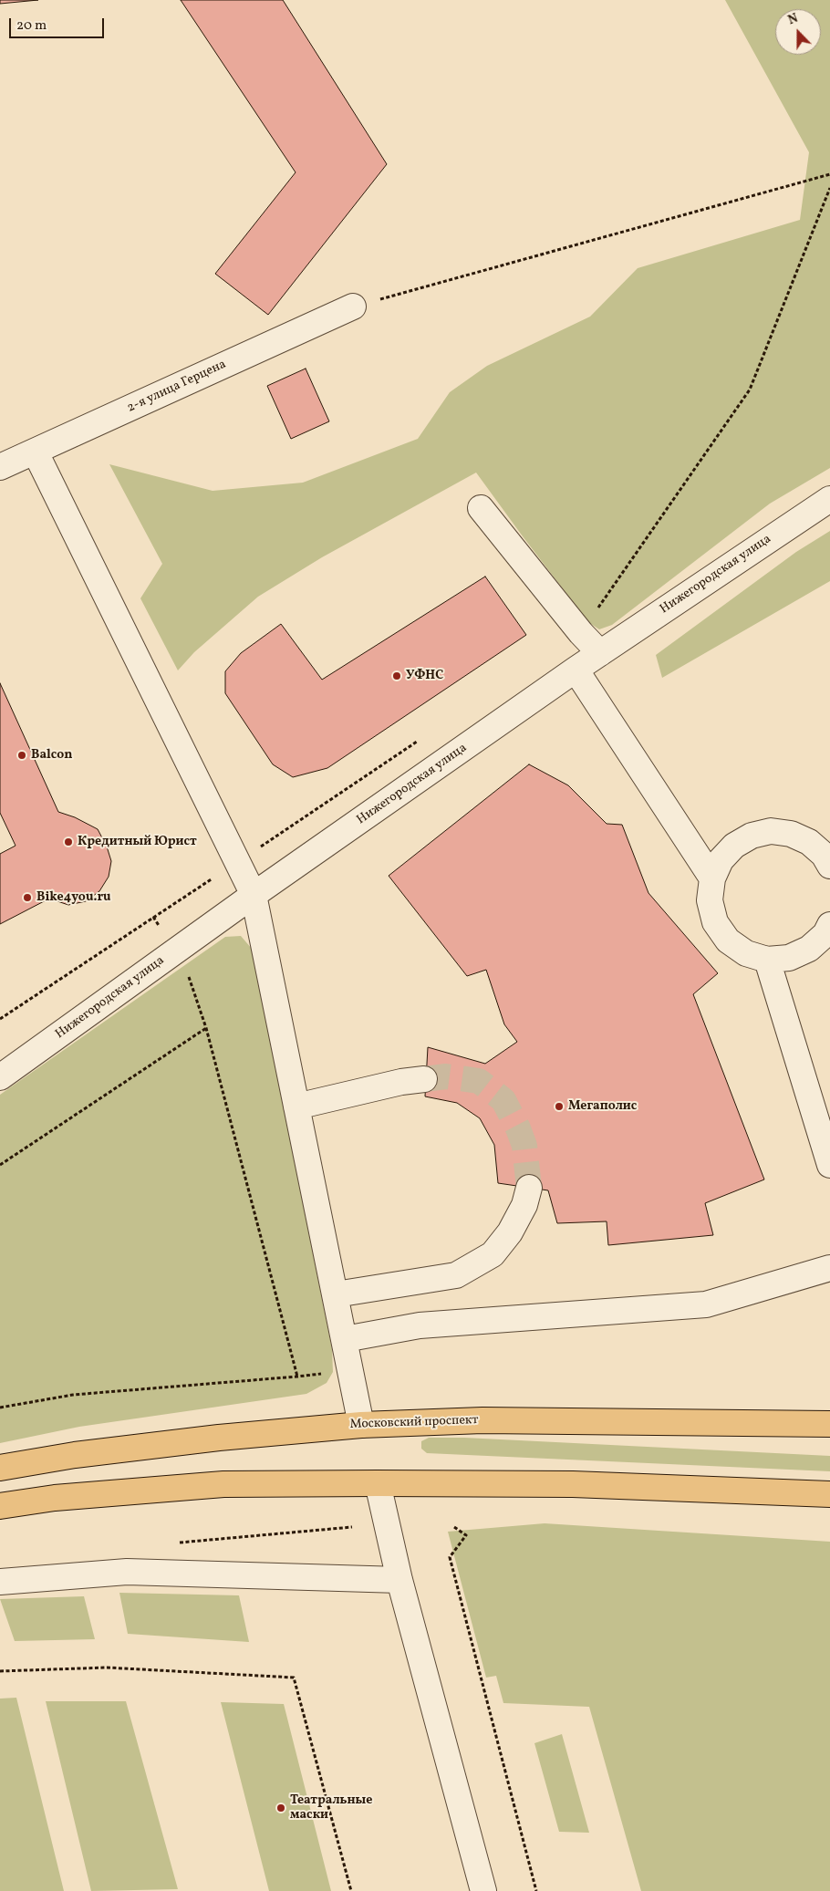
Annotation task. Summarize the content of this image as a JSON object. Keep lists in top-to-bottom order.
{
  "streets": {
    "main road": ["Московский проспект"],
    "street": ["2-я улица Герцена", "Нижегородская улица"]
  },
  "places": [
    "УФНС",
    "Balcon",
    "Кредитный Юрист",
    "Bike4you.ru",
    "Мегаполис",
    "Театральные маски"
  ],
  "scale_bar": "20 m",
  "north": "top"
}
